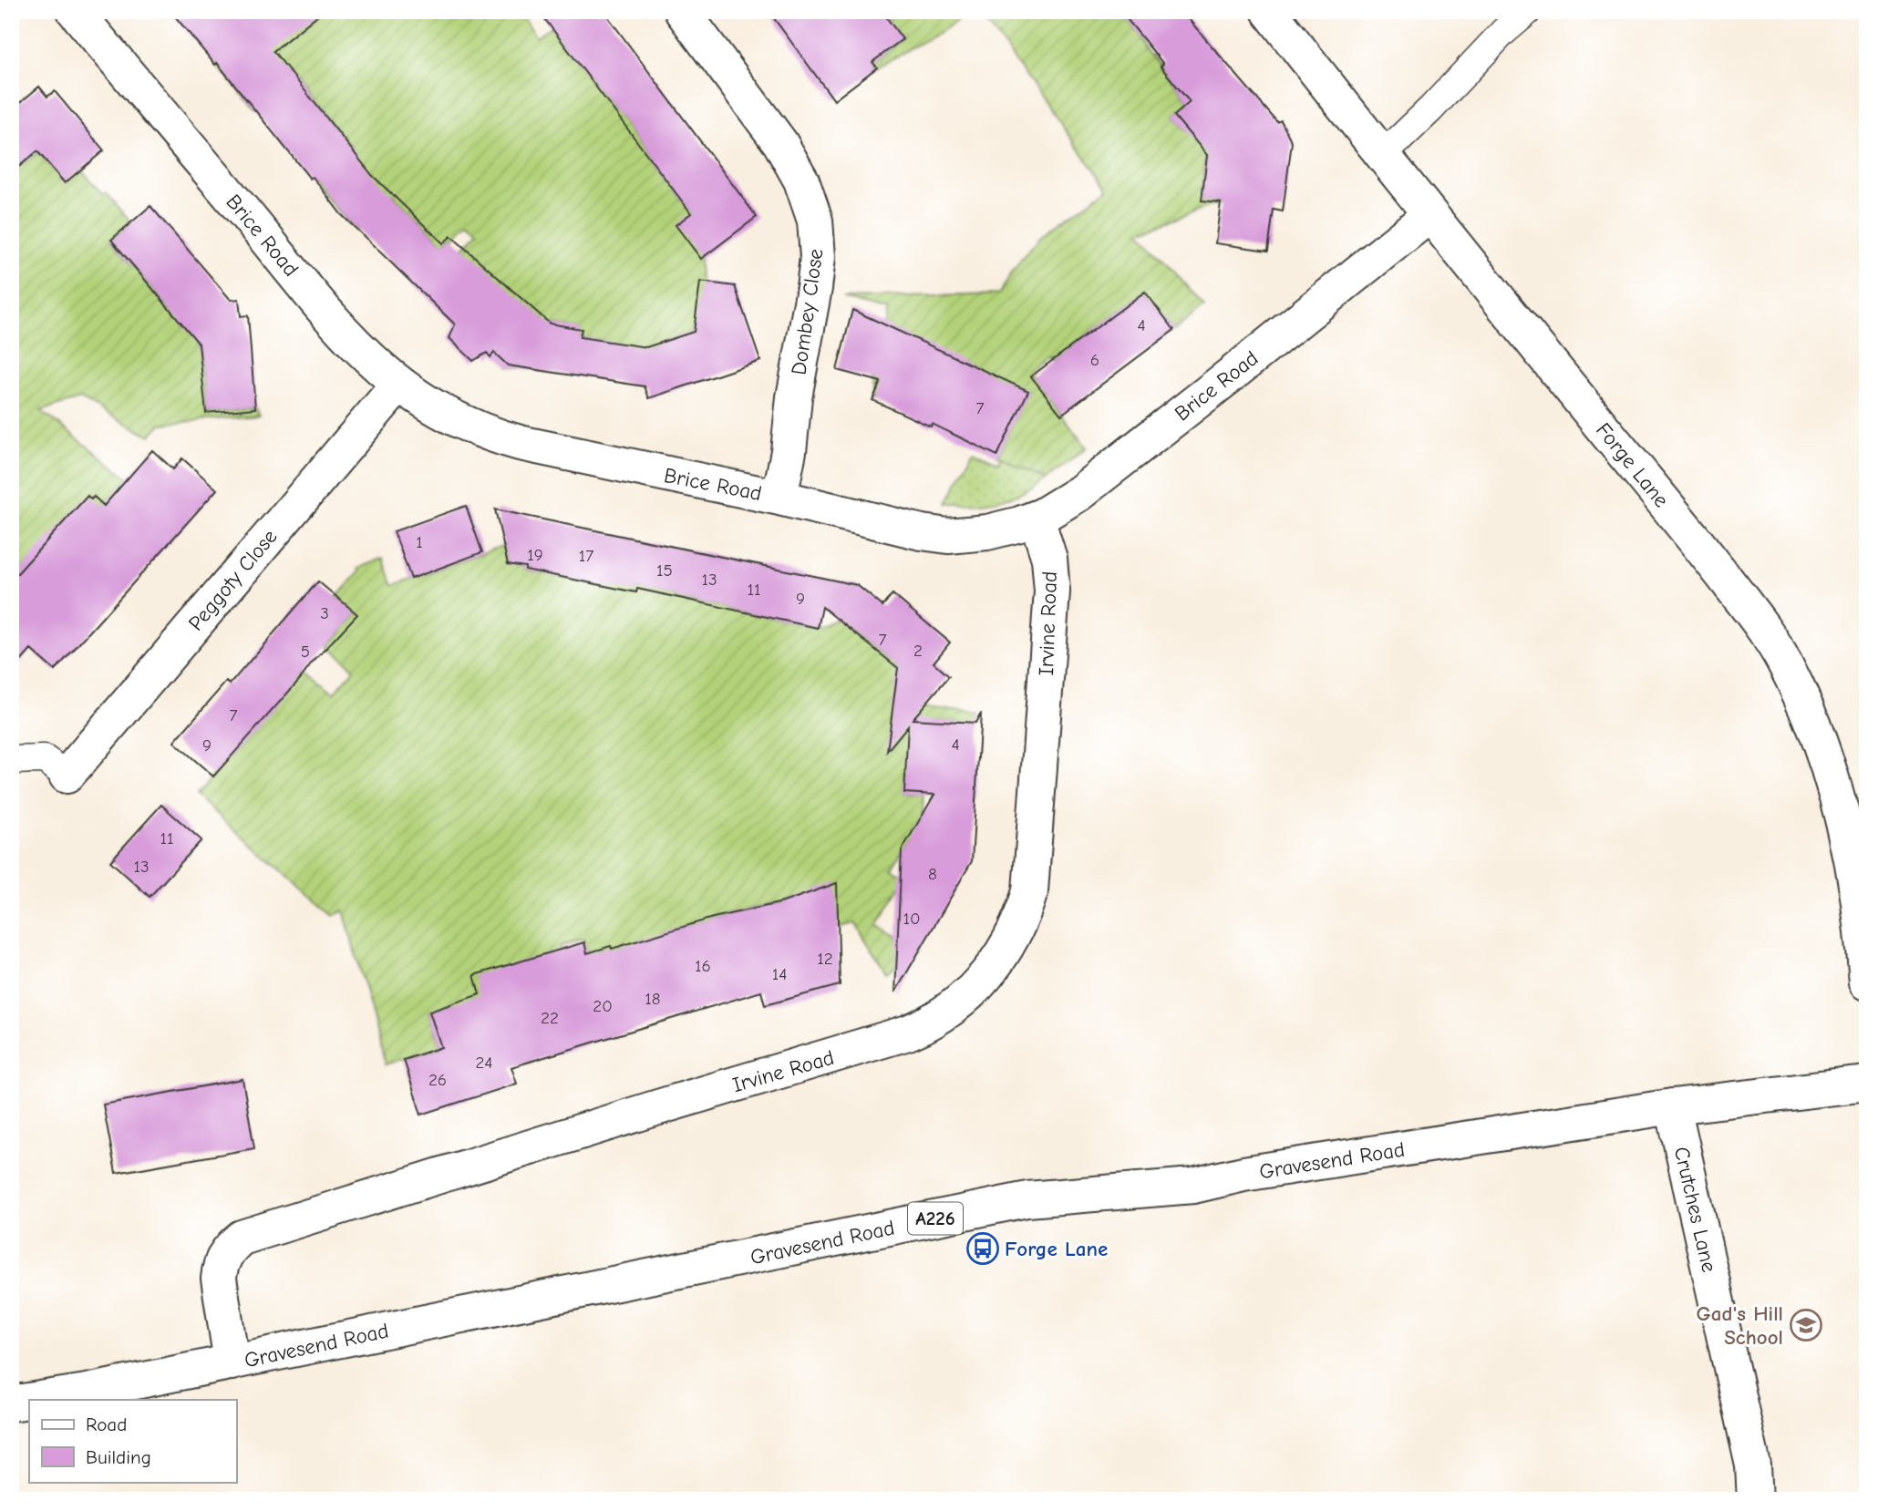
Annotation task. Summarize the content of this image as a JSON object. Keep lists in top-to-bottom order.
{
  "streets": {
    "street": [
      "Brice Road",
      "Dombey Close",
      "Forge Lane",
      "Peggoty Close",
      "Irvine Road",
      "Gravesend Road",
      "Crutches Lane",
      "A226"
    ]
  },
  "crossings": [
    ["Brice Road", "Dombey Close"],
    ["Brice Road", "Forge Lane"],
    ["Brice Road", "Peggoty Close"],
    ["Brice Road", "Irvine Road"],
    ["Irvine Road", "Gravesend Road"],
    ["Gravesend Road", "Crutches Lane"]
  ],
  "places": {
    "bus stop": ["Forge Lane"],
    "school or university": ["Gad's Hill School"]
  },
  "house_numbers": [
    "4",
    "6",
    "7",
    "1",
    "19",
    "17",
    "15",
    "13",
    "11",
    "9",
    "3",
    "7",
    "2",
    "5",
    "7",
    "4",
    "9",
    "11",
    "13",
    "8",
    "10",
    "12",
    "16",
    "14",
    "18",
    "20",
    "22",
    "24",
    "26"
  ],
  "legend": ["Road", "Building"]
}
